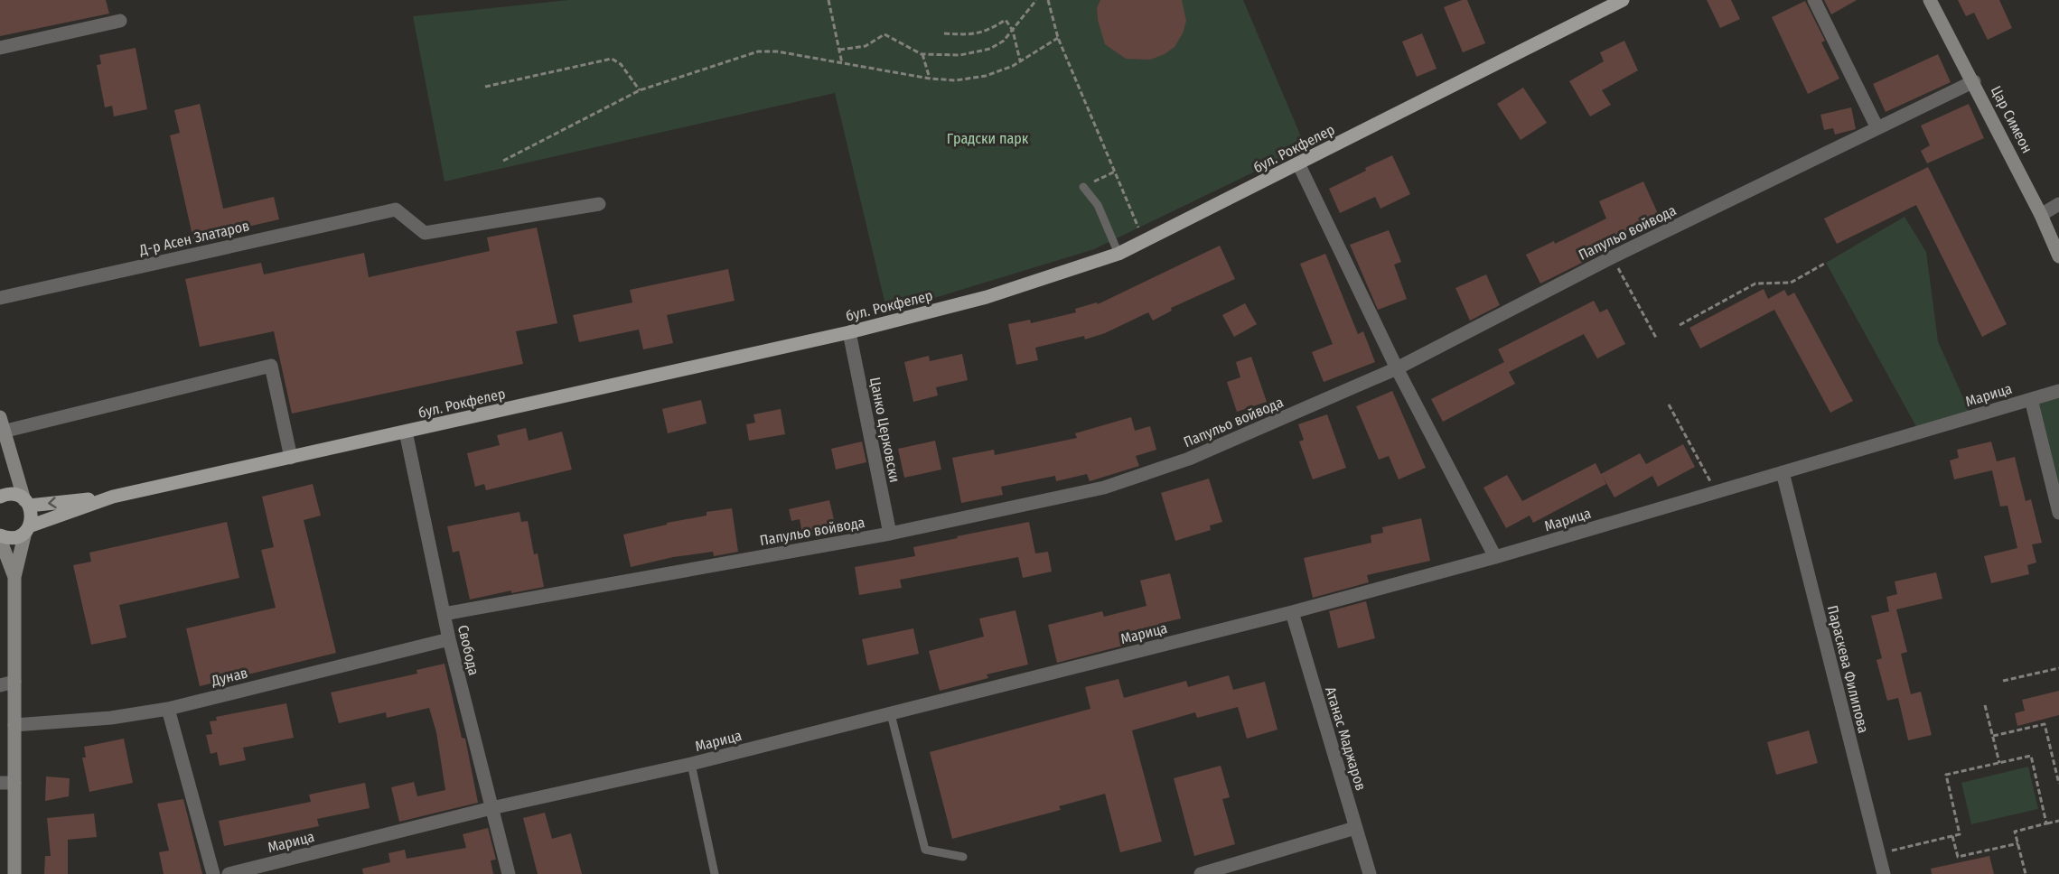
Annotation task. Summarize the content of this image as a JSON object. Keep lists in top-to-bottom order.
{
  "streets": {
    "main road": ["бул. Рокфелер"],
    "street": [
      "Цар Симеон",
      "Папульо войвода",
      "Д-р Асен Златаров",
      "Марица",
      "Цанко Церковски",
      "Свобода",
      "Параскева Филипова",
      "Дунав",
      "Атанас Маджаров"
    ]
  },
  "crossings": [
    ["Цар Симеон", "Папульо войвода"],
    ["бул. Рокфелер", "Цанко Церковски"],
    ["бул. Рокфелер", "Свобода"],
    ["Папульо войвода", "Цанко Церковски"],
    ["Папульо войвода", "Свобода"],
    ["Марица", "Свобода"],
    ["Марица", "Параскева Филипова"],
    ["Марица", "Атанас Маджаров"],
    ["Свобода", "Дунав"]
  ],
  "parks": ["Градски парк"]
}
